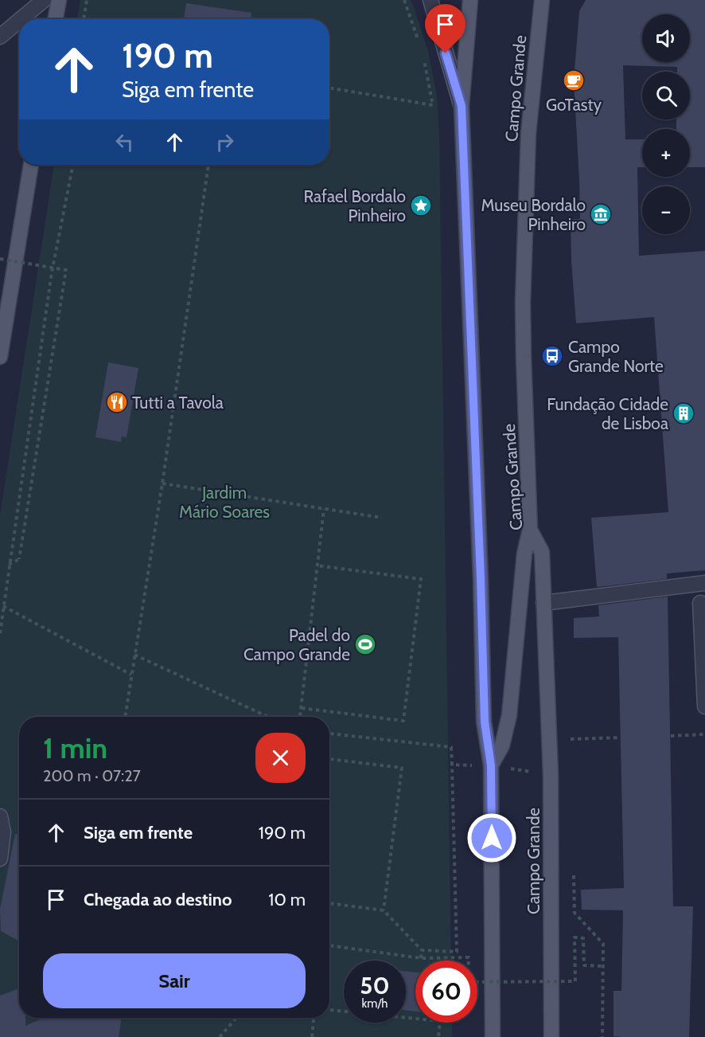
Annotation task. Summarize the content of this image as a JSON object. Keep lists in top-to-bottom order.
{
  "streets": {
    "main road": ["Campo Grande"]
  },
  "parks": ["Jardim Mário Soares"],
  "places": {
    "cafe": ["GoTasty"],
    "place": ["Rafael Bordalo Pinheiro"],
    "museum": ["Museu Bordalo Pinheiro"],
    "bus stop": ["Campo Grande Norte"],
    "restaurant": ["Tutti a Tavola"],
    "building": ["Fundação Cidade de Lisboa"],
    "sports": ["Padel do Campo Grande"]
  },
  "page": {
    "map_buttons": ["+", "−"],
    "turn": ["190 m", "Siga em frente"],
    "heading": ["1 min", "200 m · 07:27"],
    "list": [
      {
        "name": "Siga em frente",
        "value": "190 m"
      },
      {
        "name": "Chegada ao destino",
        "value": "10 m"
      }
    ],
    "buttons": "Sair",
    "speed": "50 km/h",
    "limit": "60"
  }
}
